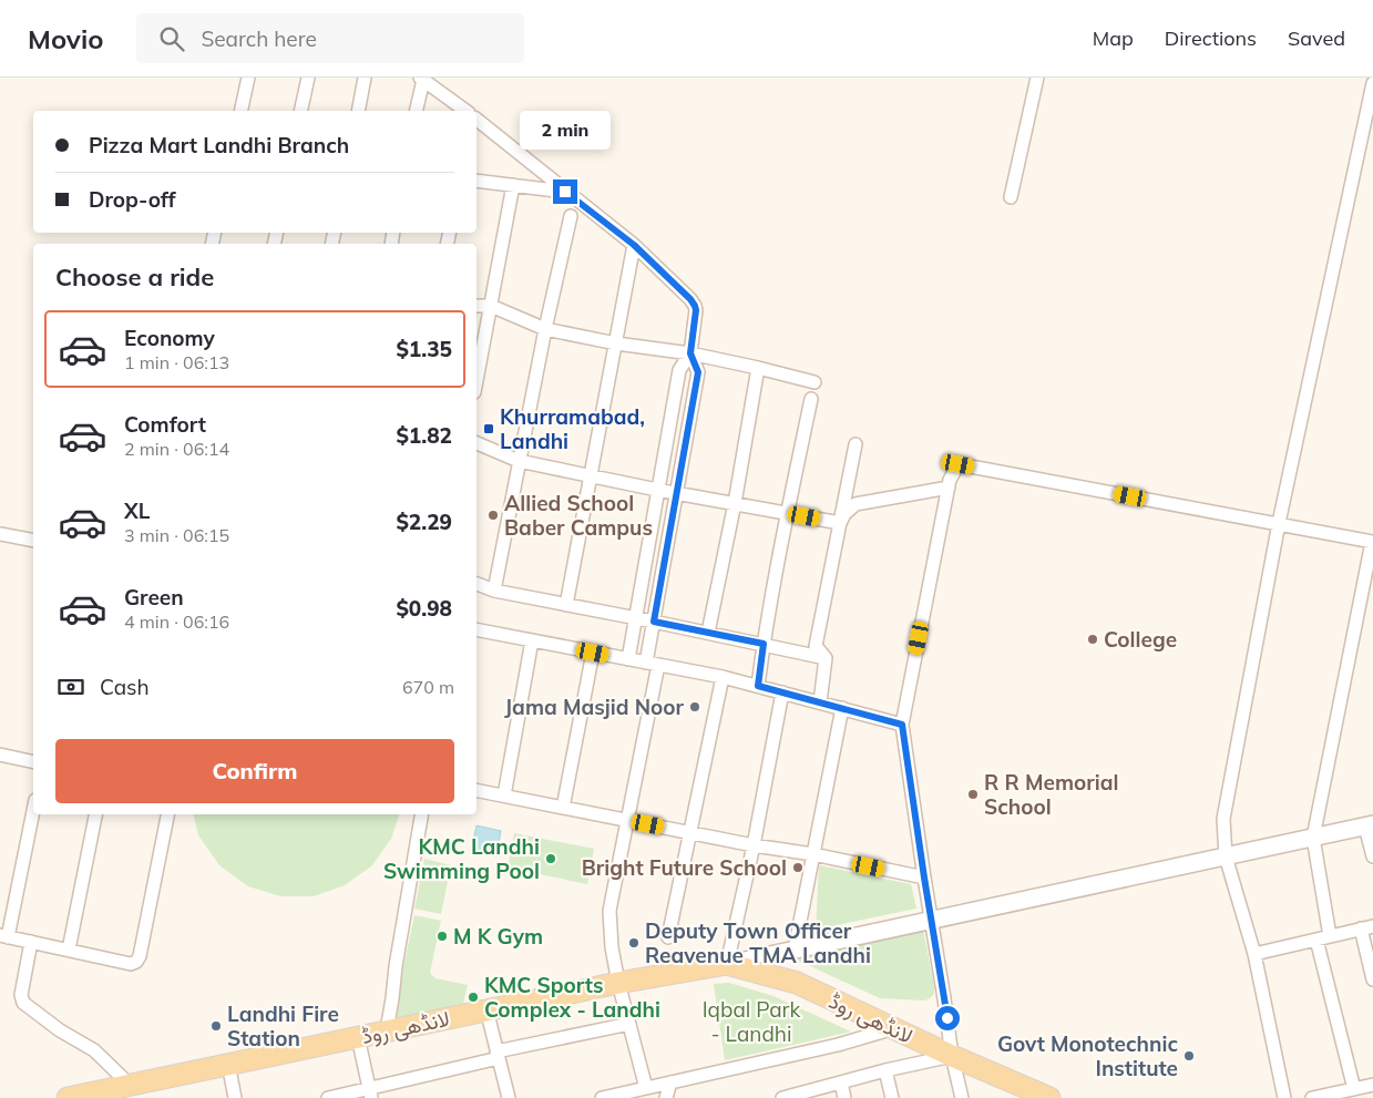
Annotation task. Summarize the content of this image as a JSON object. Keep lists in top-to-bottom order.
{
  "streets": {
    "main road": ["لانڈھی روڈ"]
  },
  "parks": ["Iqbal Park - Landhi"],
  "places": {
    "transit": ["Khurramabad, Landhi"],
    "other": [
      "Allied School Baber Campus",
      "College",
      "Jama Masjid Noor",
      "R R Memorial School",
      "KMC Landhi Swimming Pool",
      "Bright Future School",
      "M K Gym",
      "Deputy Town Officer Reavenue TMA Landhi",
      "KMC Sports Complex - Landhi",
      "Landhi Fire Station",
      "Govt Monotechnic Institute"
    ]
  },
  "page": {
    "header": "Movio",
    "search": "Search here",
    "nav": ["Map", "Directions", "Saved"],
    "bubble": "2 min",
    "banner": ["Pizza Mart Landhi Branch", "Drop-off"],
    "heading": "Choose a ride",
    "list": [
      {
        "name": "Economy",
        "note": "1 min · 06:13",
        "value": "$1.35"
      },
      {
        "name": "Comfort",
        "note": "2 min · 06:14",
        "value": "$1.82"
      },
      {
        "name": "XL",
        "note": "3 min · 06:15",
        "value": "$2.29"
      },
      {
        "name": "Green",
        "note": "4 min · 06:16",
        "value": "$0.98"
      }
    ],
    "pay": ["Cash", "670 m"],
    "buttons": "Confirm"
  }
}
